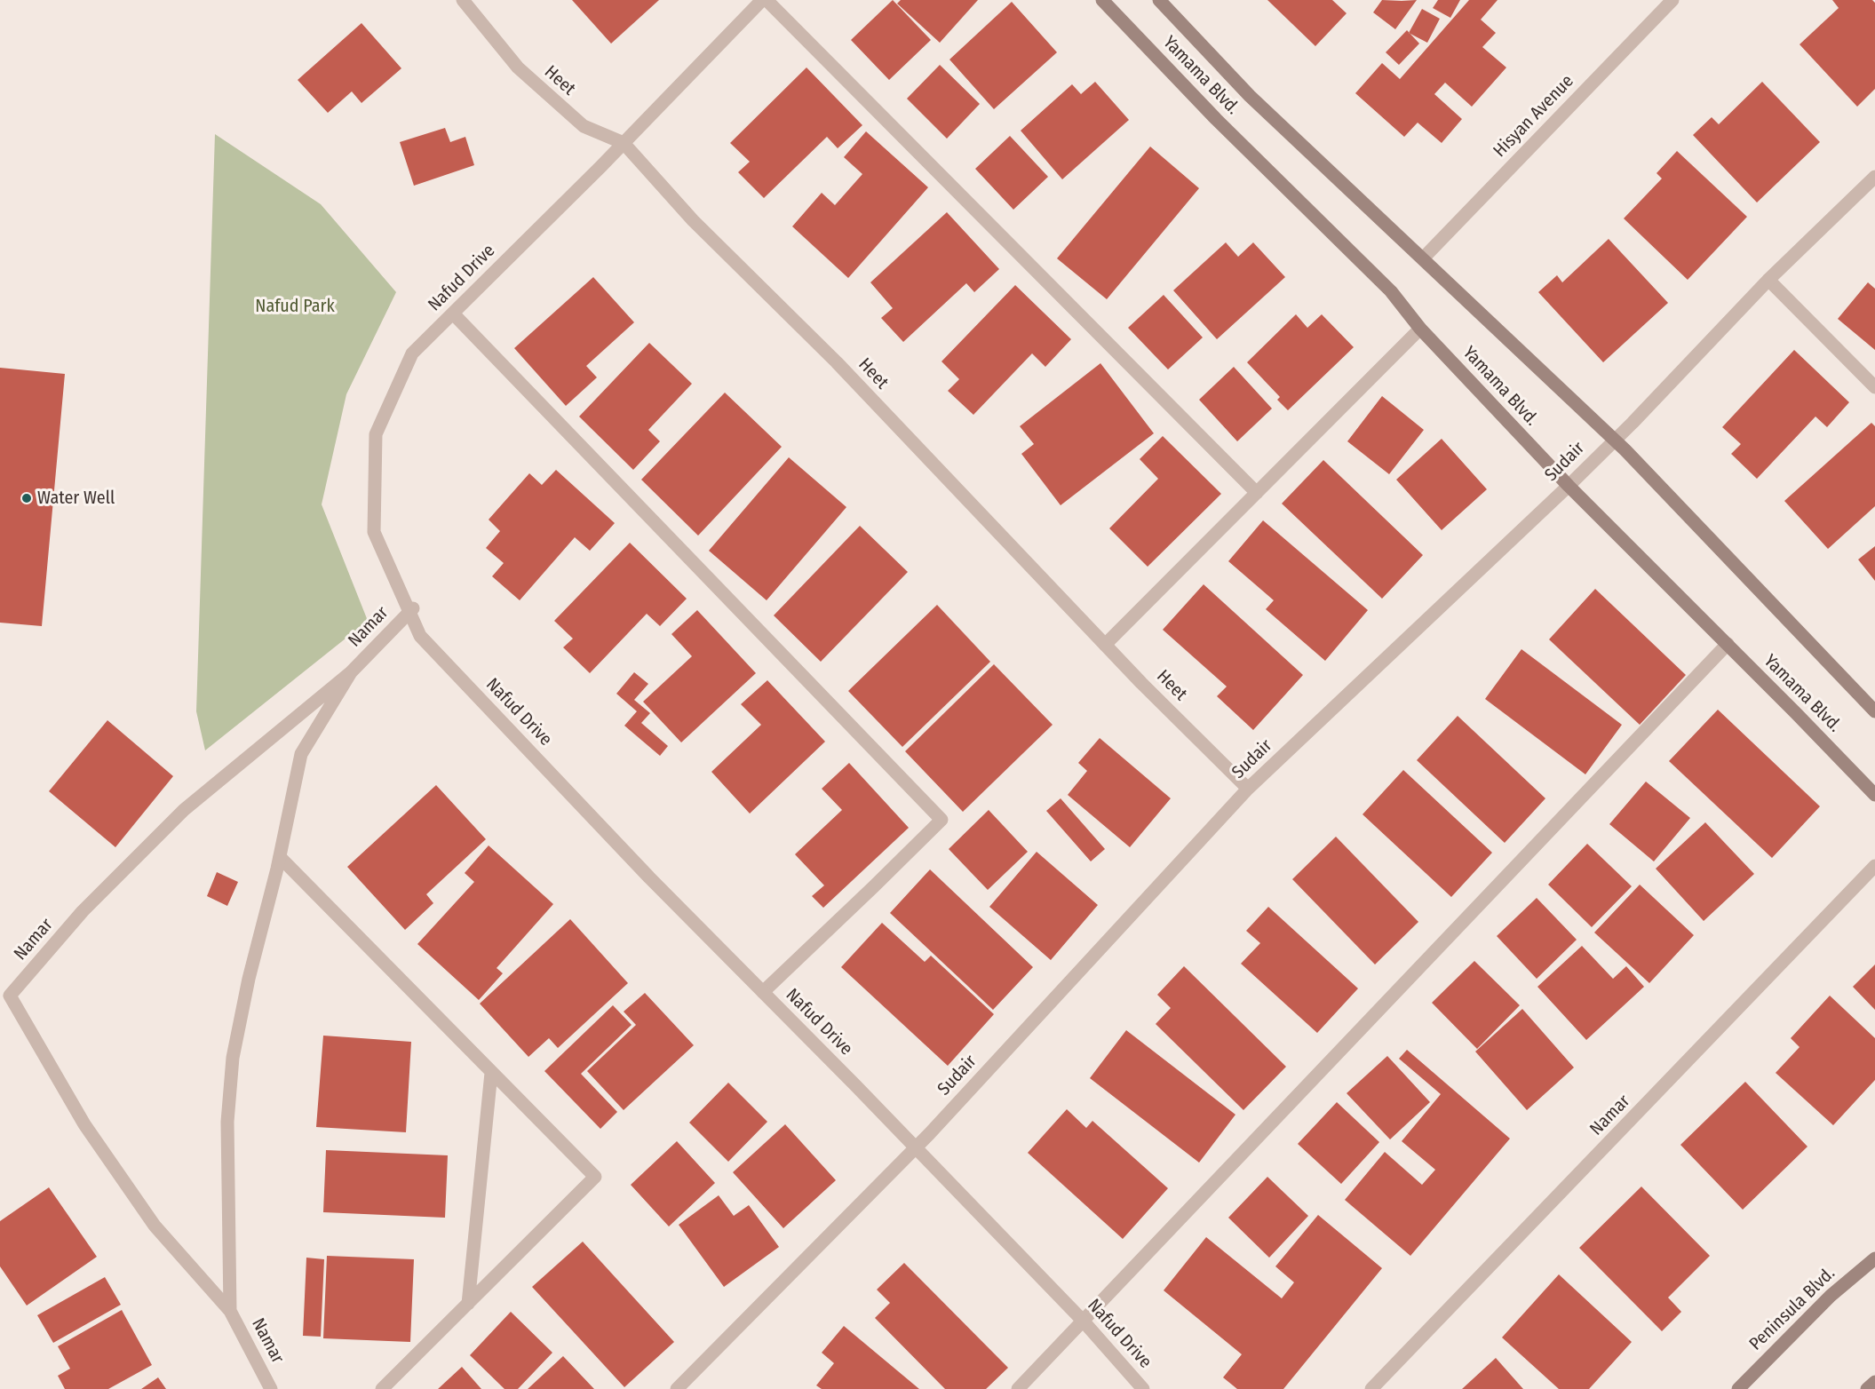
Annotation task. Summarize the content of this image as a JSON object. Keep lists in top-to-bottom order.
{
  "streets": {
    "main road": ["Yamama Blvd.", "Peninsula Blvd."],
    "street": [
      "Heet",
      "Hisyan Avenue",
      "Nafud Drive",
      "Sudair",
      "Namar"
    ]
  },
  "crossings": [
    ["Yamama Blvd.", "Hisyan Avenue"],
    ["Yamama Blvd.", "Sudair"],
    ["Heet", "Nafud Drive"],
    ["Heet", "Sudair"],
    ["Nafud Drive", "Sudair"],
    ["Nafud Drive", "Namar"]
  ],
  "parks": ["Nafud Park"],
  "places": ["Water Well"]
}
